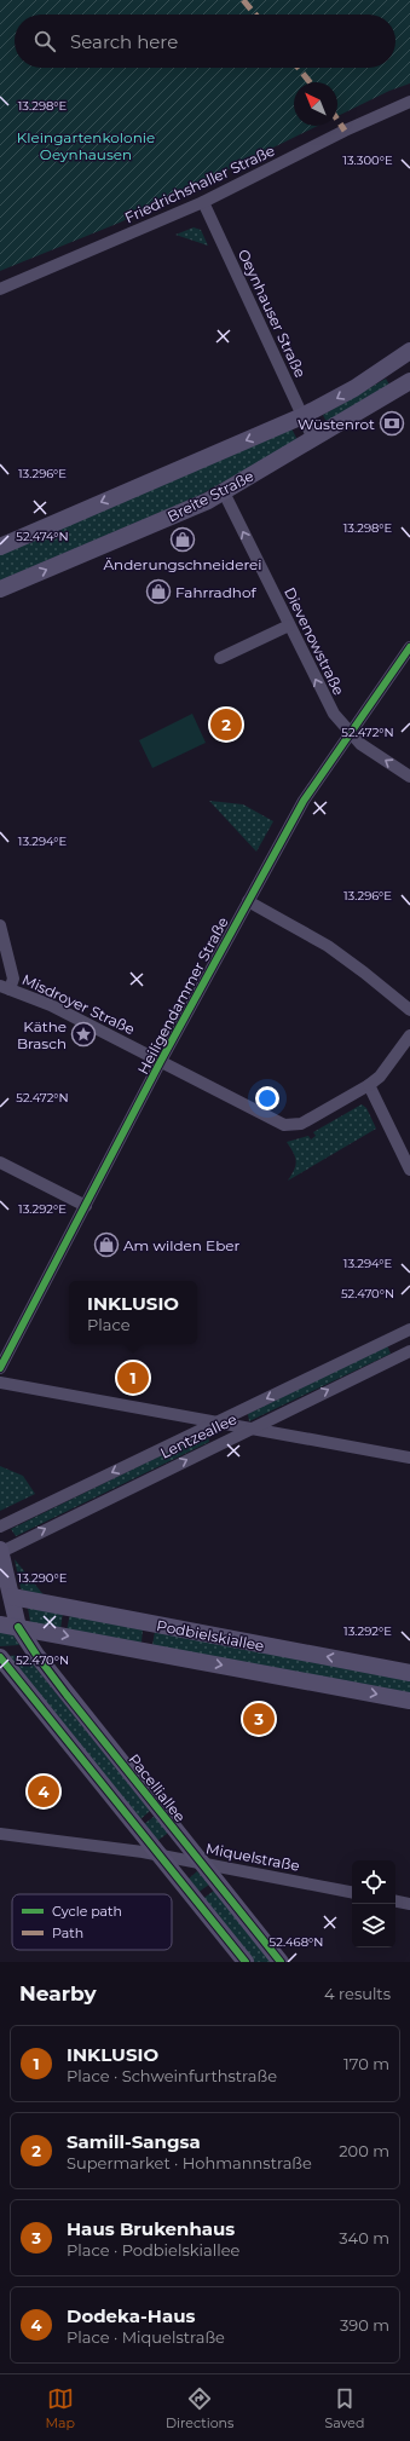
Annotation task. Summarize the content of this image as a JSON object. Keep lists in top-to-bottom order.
{
  "streets": {
    "street": [
      "Friedrichshaller Straße",
      "Oeynhauser Straße",
      "Breite Straße",
      "Dievenowstraße",
      "Heiligendammer Straße",
      "Misdroyer Straße",
      "Lentzeallee",
      "Podbielskiallee",
      "Pacelliallee",
      "Miquelstraße"
    ]
  },
  "crossings": [
    ["Friedrichshaller Straße", "Oeynhauser Straße"],
    ["Oeynhauser Straße", "Breite Straße"],
    ["Breite Straße", "Dievenowstraße"],
    ["Dievenowstraße", "Heiligendammer Straße"],
    ["Heiligendammer Straße", "Misdroyer Straße"],
    ["Podbielskiallee", "Pacelliallee"],
    ["Pacelliallee", "Miquelstraße"]
  ],
  "one_way": ["Dievenowstraße"],
  "parks": ["Kleingartenkolonie Oeynhausen"],
  "places": {
    "bank": ["Wüstenrot"],
    "shop": ["Änderungschneiderei", "Fahrradhof", "Am wilden Eber"],
    "place": ["Käthe Brasch"]
  },
  "legend": ["Cycle path", "Path"],
  "north": "top left",
  "page": {
    "search": "Search here",
    "pins": [
      "2",
      "1",
      "3",
      "4"
    ],
    "popup": ["INKLUSIO", "Place"],
    "heading": ["Nearby", "4 results"],
    "list": [
      {
        "mark": "1",
        "name": "INKLUSIO",
        "note": "Place · Schweinfurthstraße",
        "value": "170 m"
      },
      {
        "mark": "2",
        "name": "Samill-Sangsa",
        "note": "Supermarket · Hohmannstraße",
        "value": "200 m"
      },
      {
        "mark": "3",
        "name": "Haus Brukenhaus",
        "note": "Place · Podbielskiallee",
        "value": "340 m"
      },
      {
        "mark": "4",
        "name": "Dodeka-Haus",
        "note": "Place · Miquelstraße",
        "value": "390 m"
      }
    ],
    "nav": ["Map", "Directions", "Saved"]
  },
  "coordinates": [
    "13.298°E",
    "13.300°E",
    "13.296°E",
    "52.474°N",
    "52.472°N",
    "13.294°E",
    "13.292°E",
    "52.470°N",
    "13.290°E",
    "52.468°N"
  ]
}
